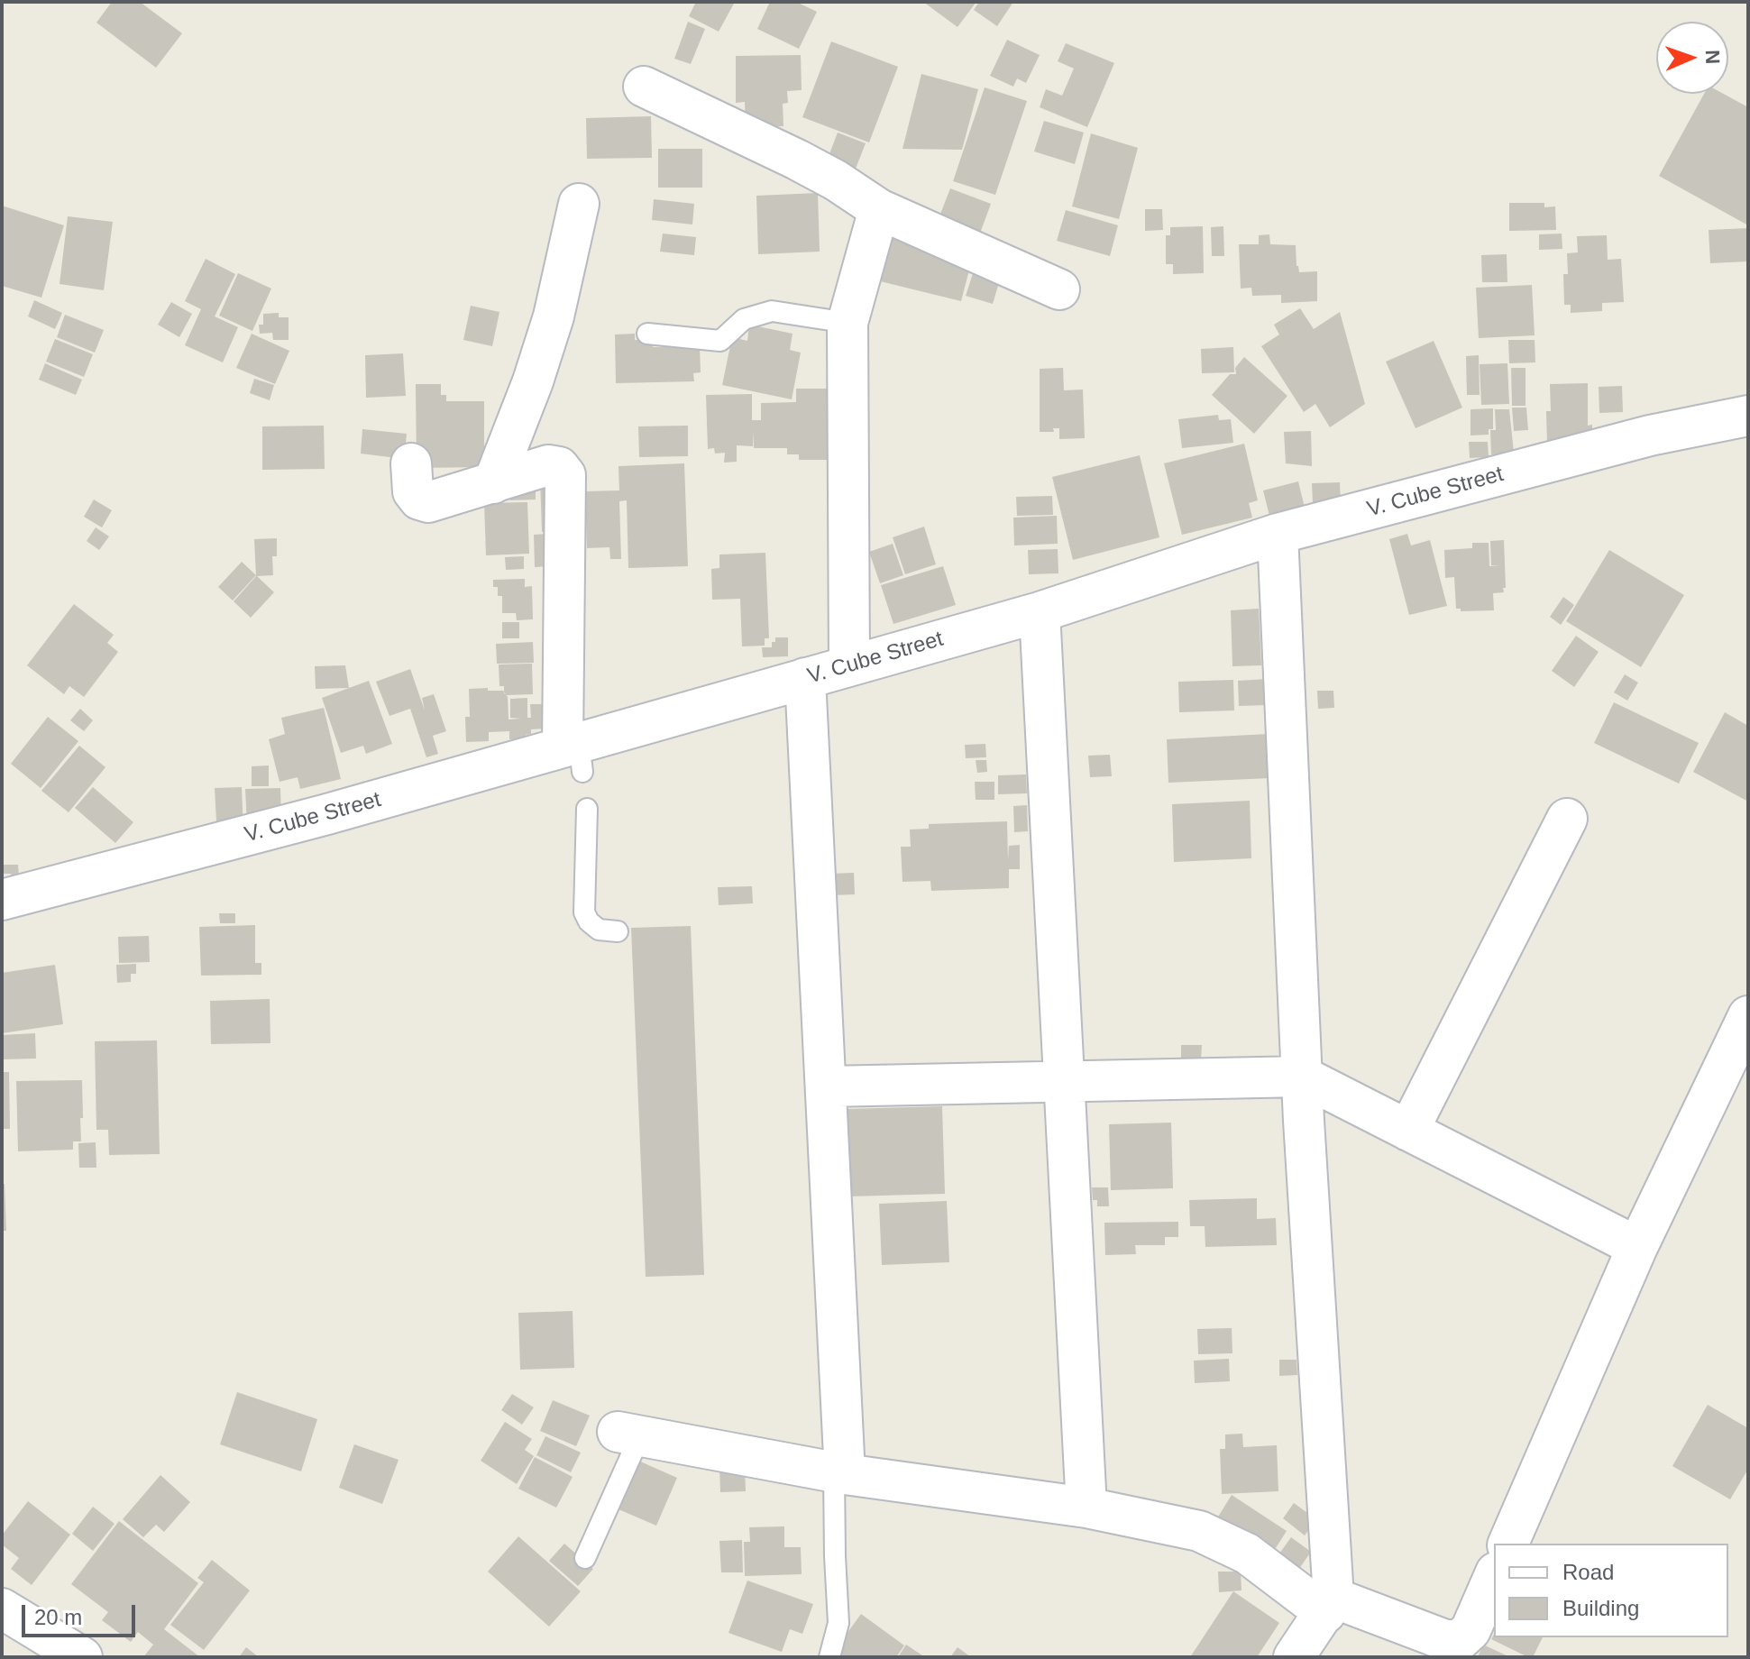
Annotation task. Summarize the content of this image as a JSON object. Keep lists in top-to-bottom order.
{
  "streets": {
    "street": ["V. Cube Street"]
  },
  "legend": ["Road", "Building"],
  "scale_bar": "20 m",
  "north": "right"
}
